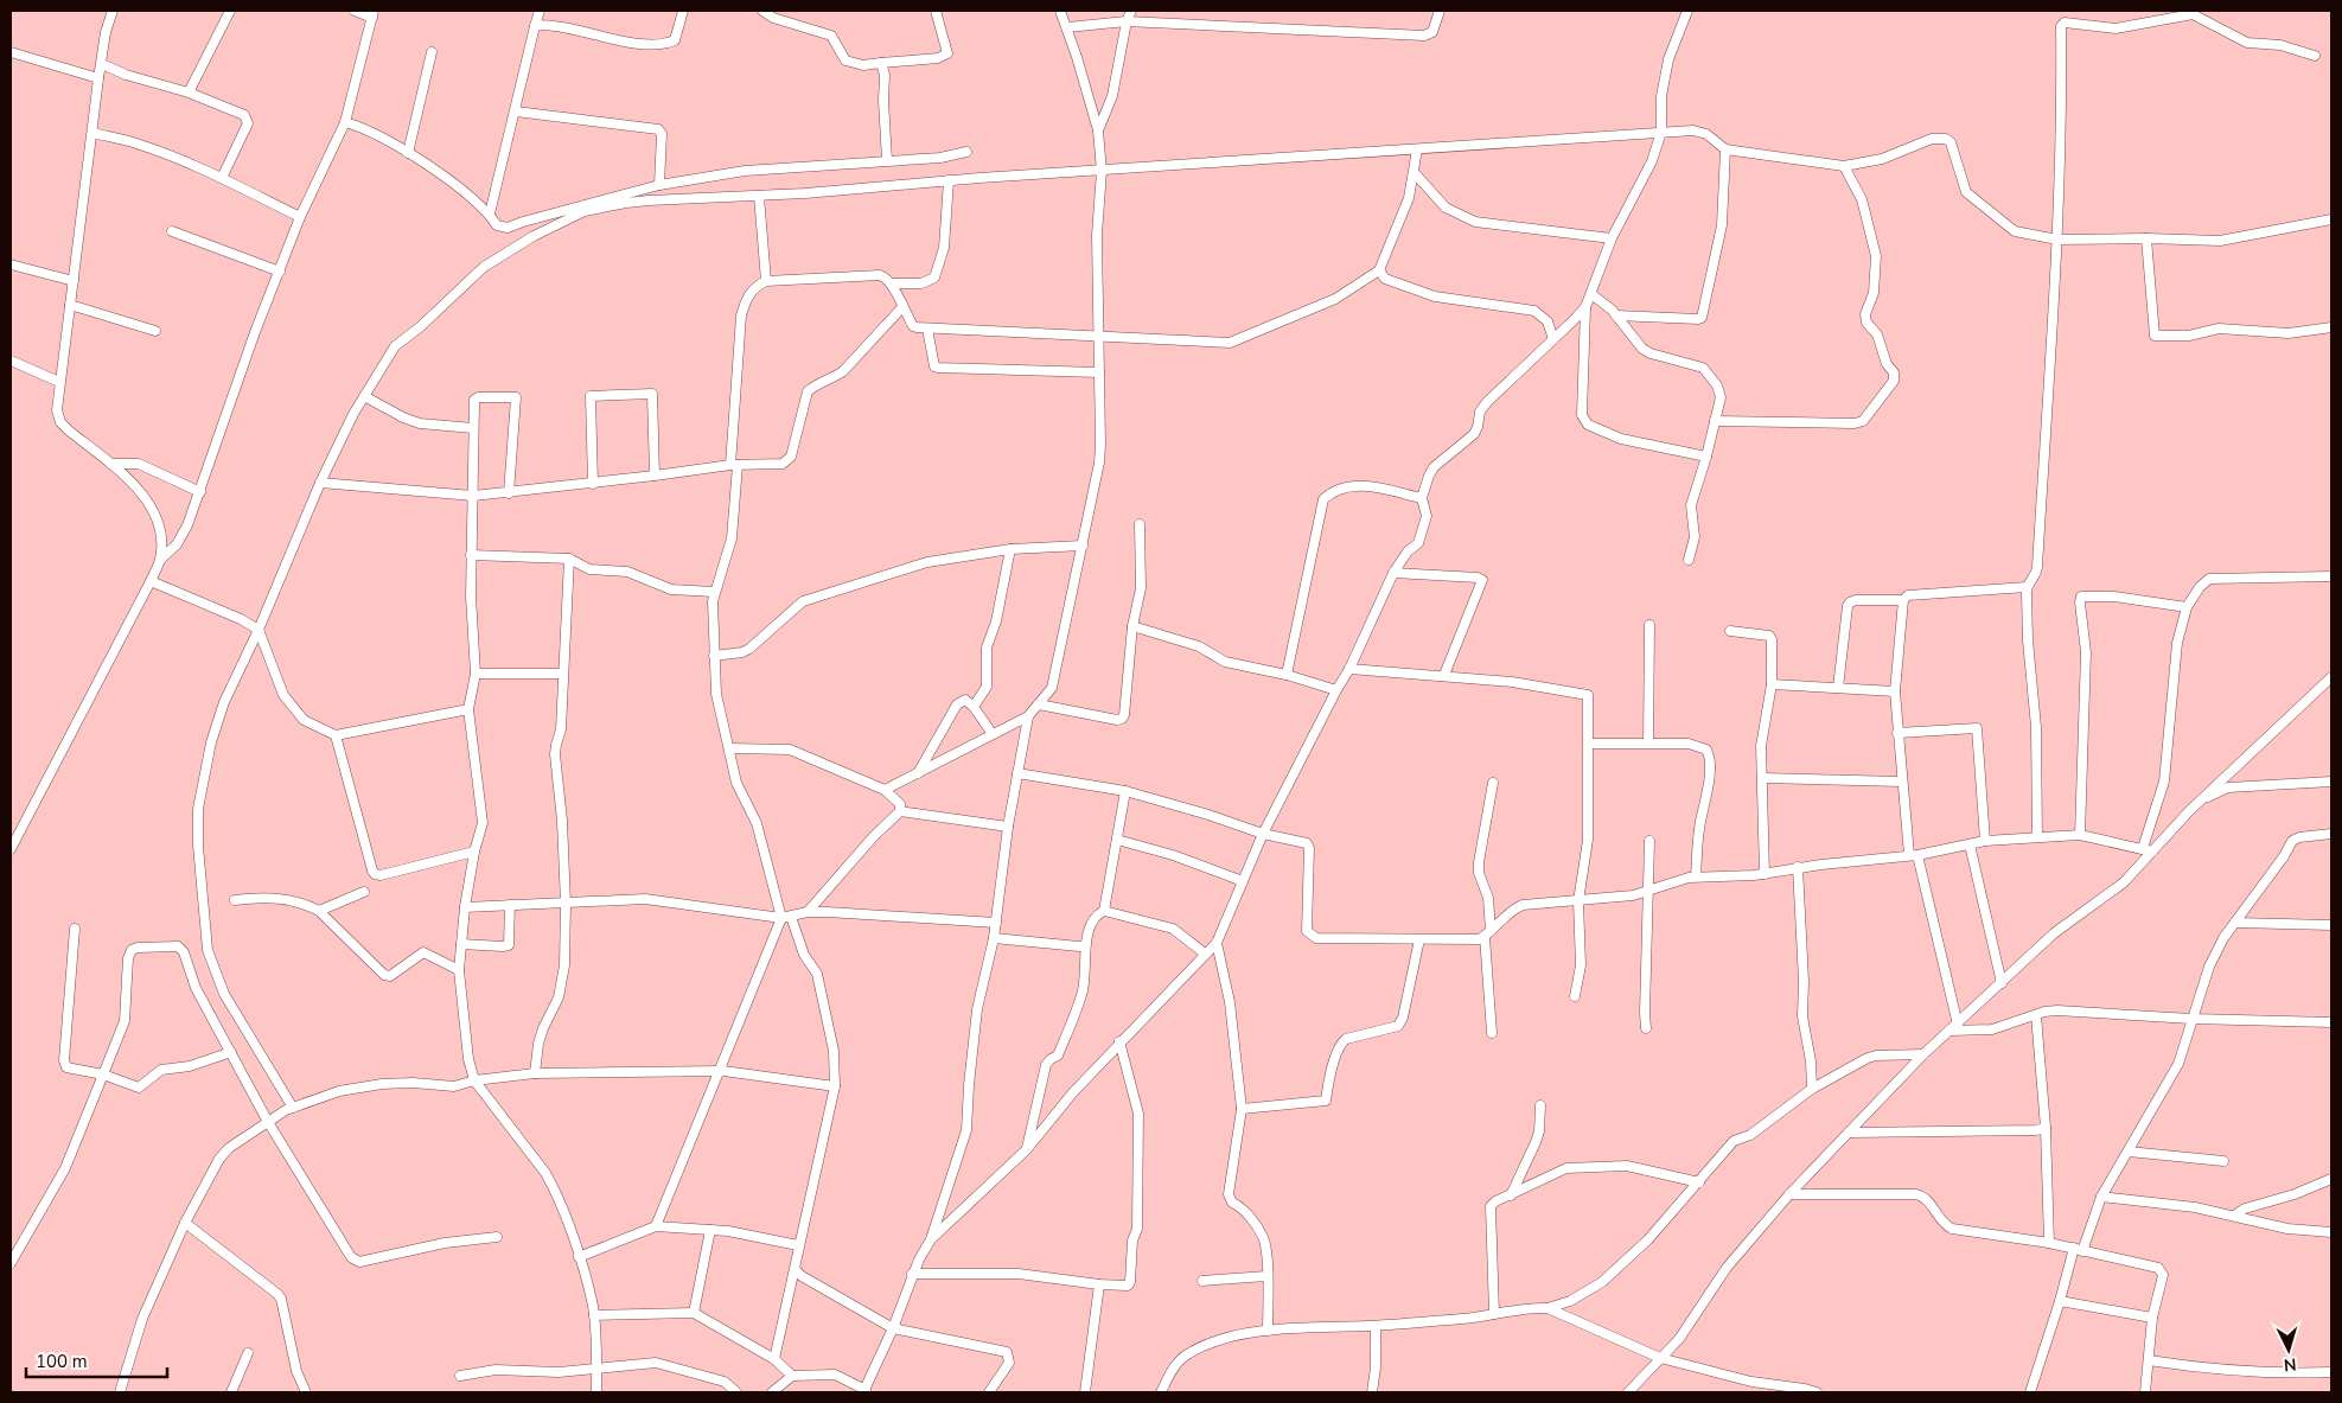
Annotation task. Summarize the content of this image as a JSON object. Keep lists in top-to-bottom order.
{
  "scale_bar": "100 m",
  "north": "bottom"
}
